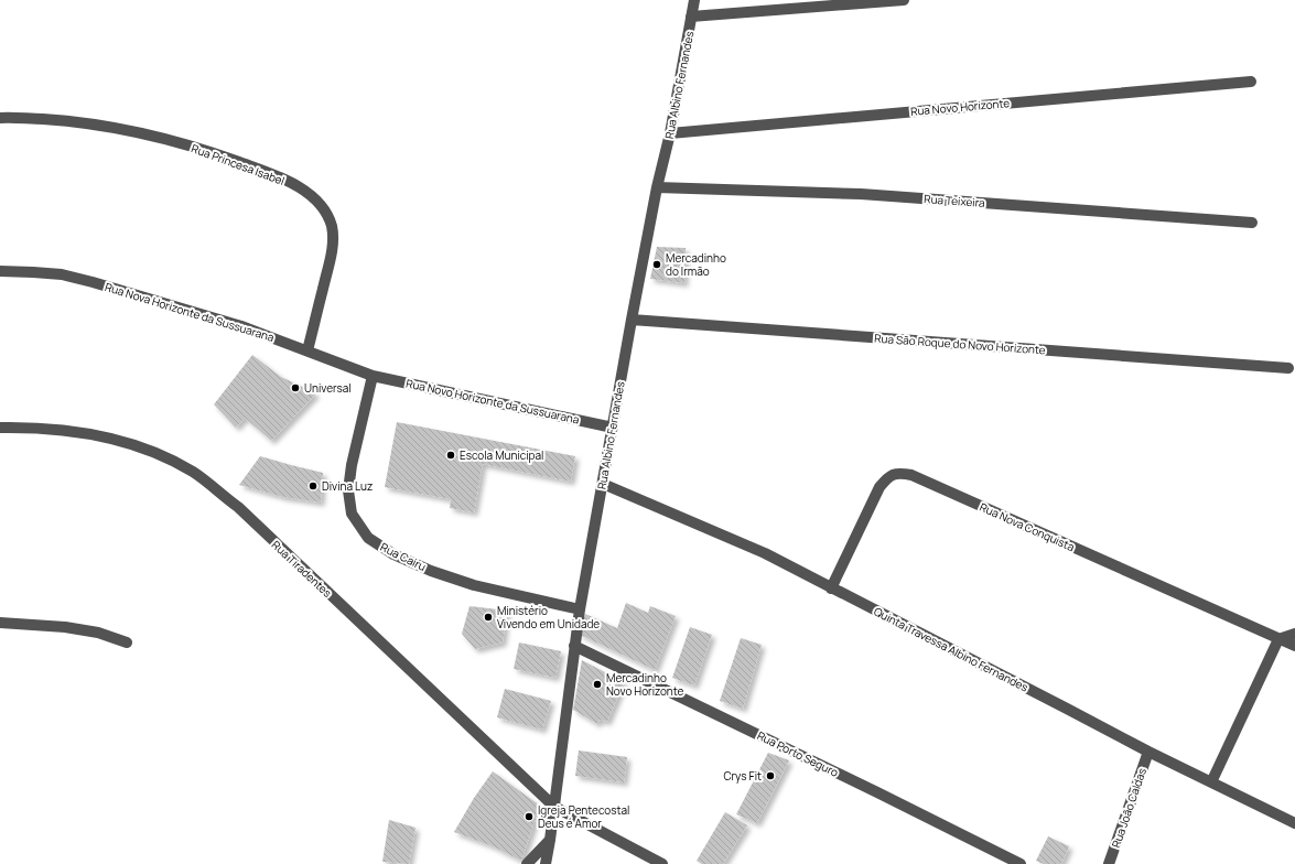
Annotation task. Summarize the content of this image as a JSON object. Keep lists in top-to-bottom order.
{
  "streets": {
    "street": [
      "Rua Albino Fernandes",
      "Rua Novo Horizonte",
      "Rua Princesa Isabel",
      "Rua Teixeira",
      "Rua Nova Horizonte da Sussuarana",
      "Rua São Roque do Novo Horizonte",
      "Rua Novo Horizonte da Sussuarana",
      "Rua Nova Conquista",
      "Rua Cairu",
      "Rua Tiradentes",
      "Quinta Travessa Albino Fernandes",
      "Rua Porto Seguro",
      "Rua João Caldas"
    ]
  },
  "crossings": [
    ["Rua Albino Fernandes", "Rua Novo Horizonte"],
    ["Rua Albino Fernandes", "Rua Teixeira"],
    ["Rua Albino Fernandes", "Rua São Roque do Novo Horizonte"],
    ["Rua Albino Fernandes", "Rua Novo Horizonte da Sussuarana"],
    ["Rua Albino Fernandes", "Rua Cairu"],
    ["Rua Albino Fernandes", "Rua Tiradentes"],
    ["Rua Albino Fernandes", "Quinta Travessa Albino Fernandes"],
    ["Rua Albino Fernandes", "Rua Porto Seguro"],
    ["Rua Princesa Isabel", "Rua Nova Horizonte da Sussuarana"],
    ["Rua Nova Horizonte da Sussuarana", "Rua Novo Horizonte da Sussuarana"],
    ["Rua Nova Horizonte da Sussuarana", "Rua Cairu"],
    ["Rua Novo Horizonte da Sussuarana", "Rua Cairu"],
    ["Rua Nova Conquista", "Quinta Travessa Albino Fernandes"],
    ["Quinta Travessa Albino Fernandes", "Rua João Caldas"]
  ],
  "places": [
    "Mercadinho do Irmão",
    "Universal",
    "Escola Municipal",
    "Divina Luz",
    "Ministério Vivendo em Unidade",
    "Mercadinho Novo Horizonte",
    "Crys Fit",
    "Igreja Pentecostal Deus é Amor"
  ]
}
